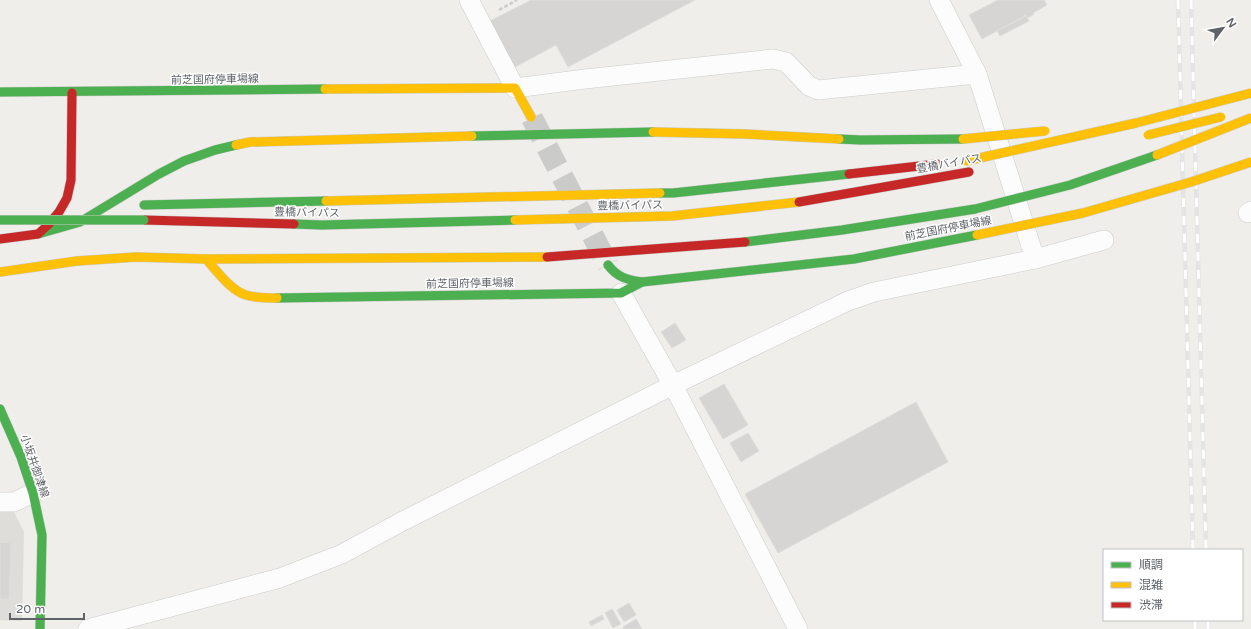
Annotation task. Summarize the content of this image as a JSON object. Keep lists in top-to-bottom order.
{
  "streets": {
    "main road": ["前芝国府停車場線", "豊橋バイパス", "小坂井御津線"]
  },
  "legend": ["順調", "混雑", "渋滞"],
  "scale_bar": "20 m",
  "north": "top right"
}
